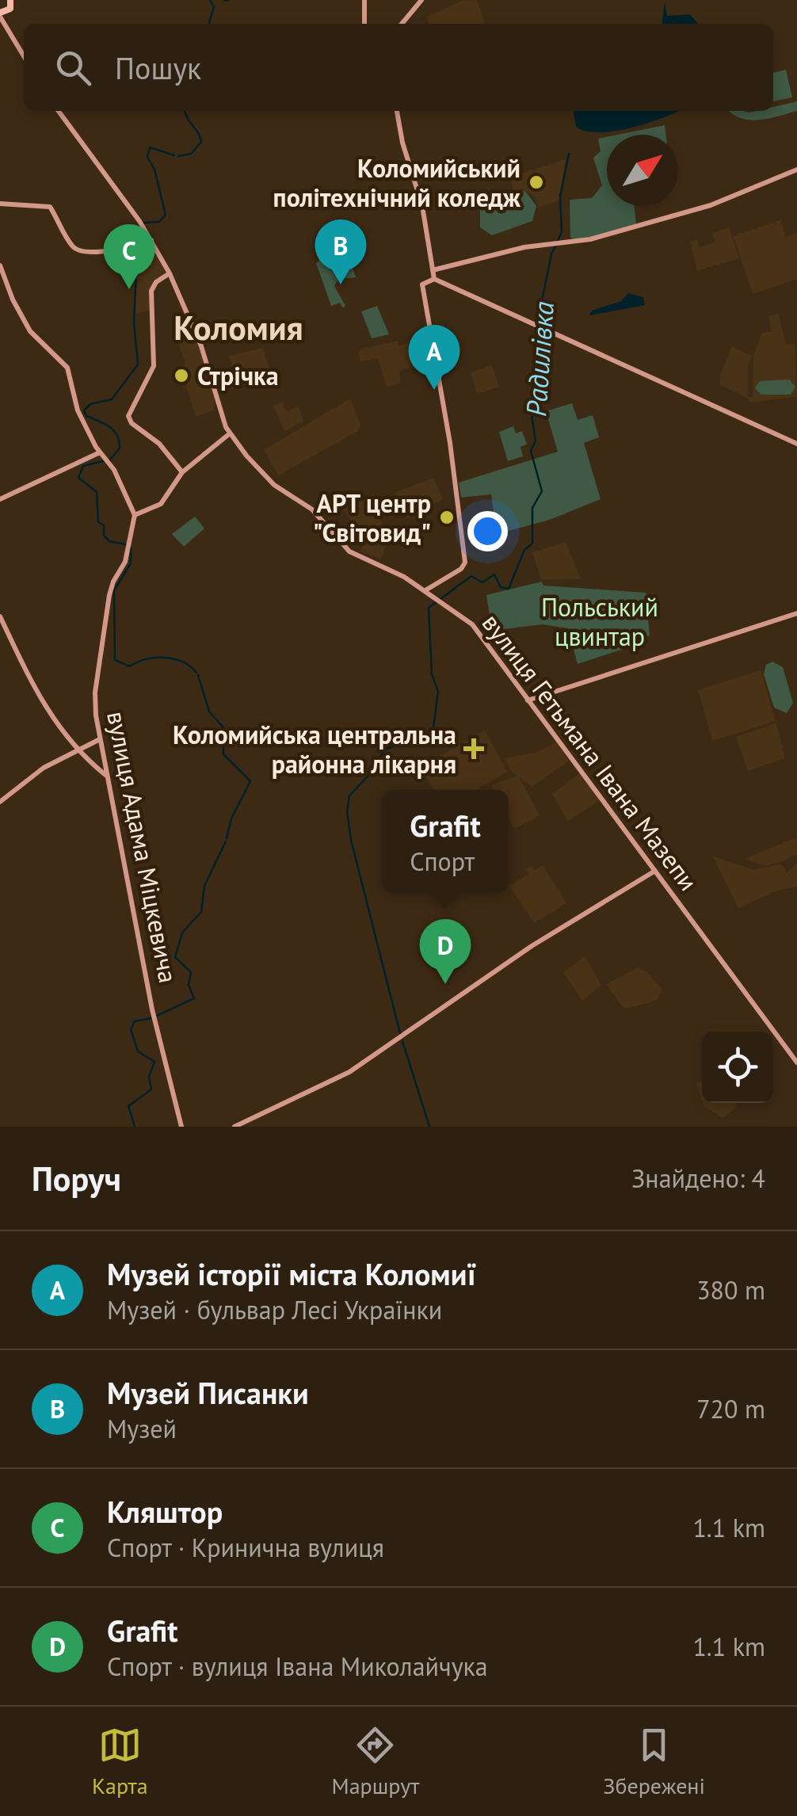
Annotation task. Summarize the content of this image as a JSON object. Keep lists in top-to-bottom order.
{
  "streets": {
    "street": ["вулиця Гетьмана Івана Мазепи", "вулиця Адама Міцкевича"]
  },
  "districts": ["Коломия"],
  "water": ["Радилівка"],
  "parks": ["Польський цвинтар"],
  "places": {
    "other": ["Коломийський політехнічний коледж", "Стрічка", "АРТ центр \"Світовид\""],
    "health": ["Коломийська центральна районна лікарня"]
  },
  "north": "top right",
  "page": {
    "search": "Пошук",
    "pins": [
      "B",
      "C",
      "A",
      "D"
    ],
    "popup": ["Grafit", "Спорт"],
    "heading": ["Поруч", "Знайдено: 4"],
    "list": [
      {
        "mark": "A",
        "name": "Музей історії міста Коломиї",
        "note": "Музей · бульвар Лесі Українки",
        "value": "380 m"
      },
      {
        "mark": "B",
        "name": "Музей Писанки",
        "note": "Музей",
        "value": "720 m"
      },
      {
        "mark": "C",
        "name": "Кляштор",
        "note": "Спорт · Кринична вулиця",
        "value": "1.1 km"
      },
      {
        "mark": "D",
        "name": "Grafit",
        "note": "Спорт · вулиця Івана Миколайчука",
        "value": "1.1 km"
      }
    ],
    "nav": ["Карта", "Маршрут", "Збережені"]
  }
}
